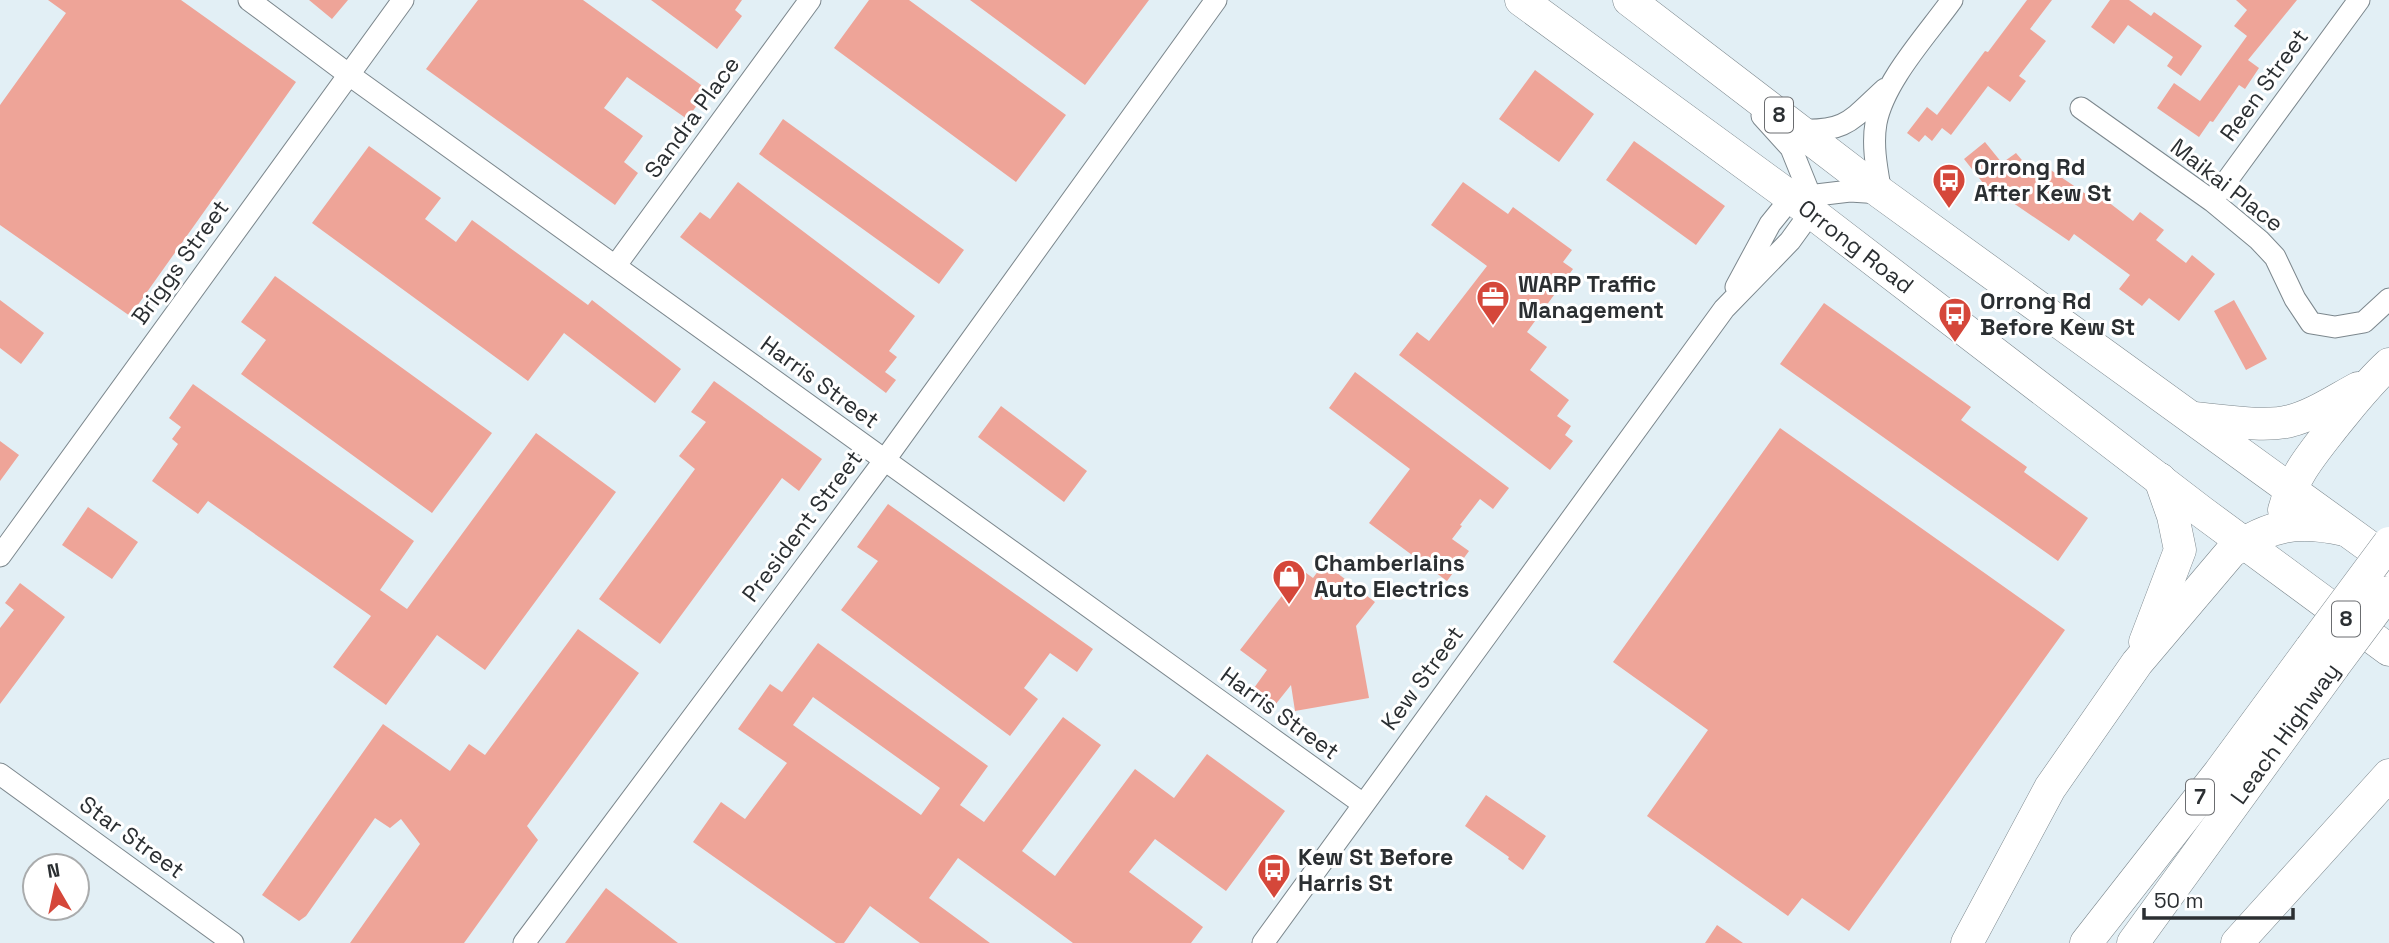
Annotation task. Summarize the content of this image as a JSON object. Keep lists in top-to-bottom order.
{
  "streets": {
    "highway": [
      "8",
      "Orrong Road",
      "Leach Highway",
      "7"
    ],
    "street": [
      "Reen Street",
      "Sandra Place",
      "Maikai Place",
      "Briggs Street",
      "Harris Street",
      "President Street",
      "Kew Street",
      "Star Street"
    ]
  },
  "crossings": [
    ["Reen Street", "Maikai Place"],
    ["Sandra Place", "Harris Street"],
    ["Orrong Road", "Kew Street"],
    ["Briggs Street", "Harris Street"],
    ["Harris Street", "President Street"],
    ["Harris Street", "Kew Street"]
  ],
  "places": {
    "bus stop": ["Orrong Rd After Kew St", "Orrong Rd Before Kew St", "Kew St Before Harris St"],
    "office": ["WARP Traffic Management"],
    "shop": ["Chamberlains Auto Electrics"]
  },
  "scale_bar": "50 m",
  "north": "top"
}
